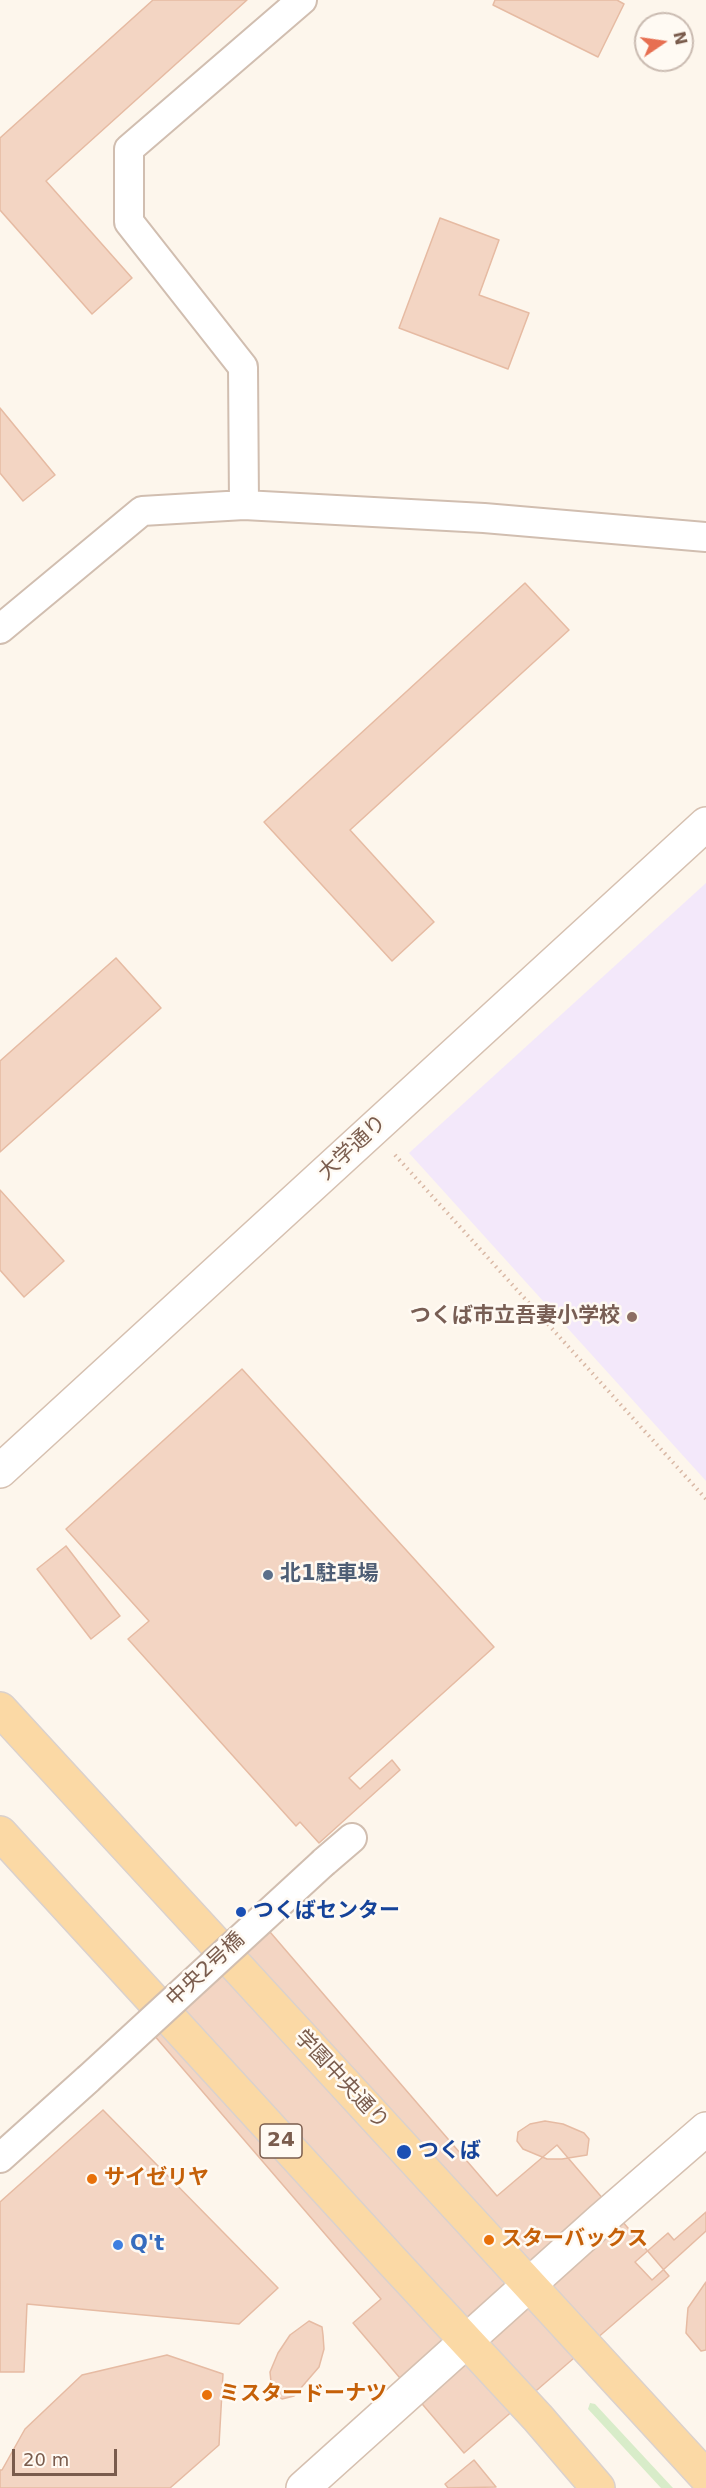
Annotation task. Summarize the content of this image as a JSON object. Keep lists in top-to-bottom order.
{
  "streets": {
    "main road": ["学園中央通り", "24"],
    "street": ["大学通り", "中央2号橋"]
  },
  "places": [
    "つくば市立吾妻小学校",
    "北1駐車場",
    "つくばセンター",
    "つくば",
    "サイゼリヤ",
    "スターバックス",
    "Q't",
    "ミスタードーナツ"
  ],
  "scale_bar": "20 m",
  "north": "right"
}
